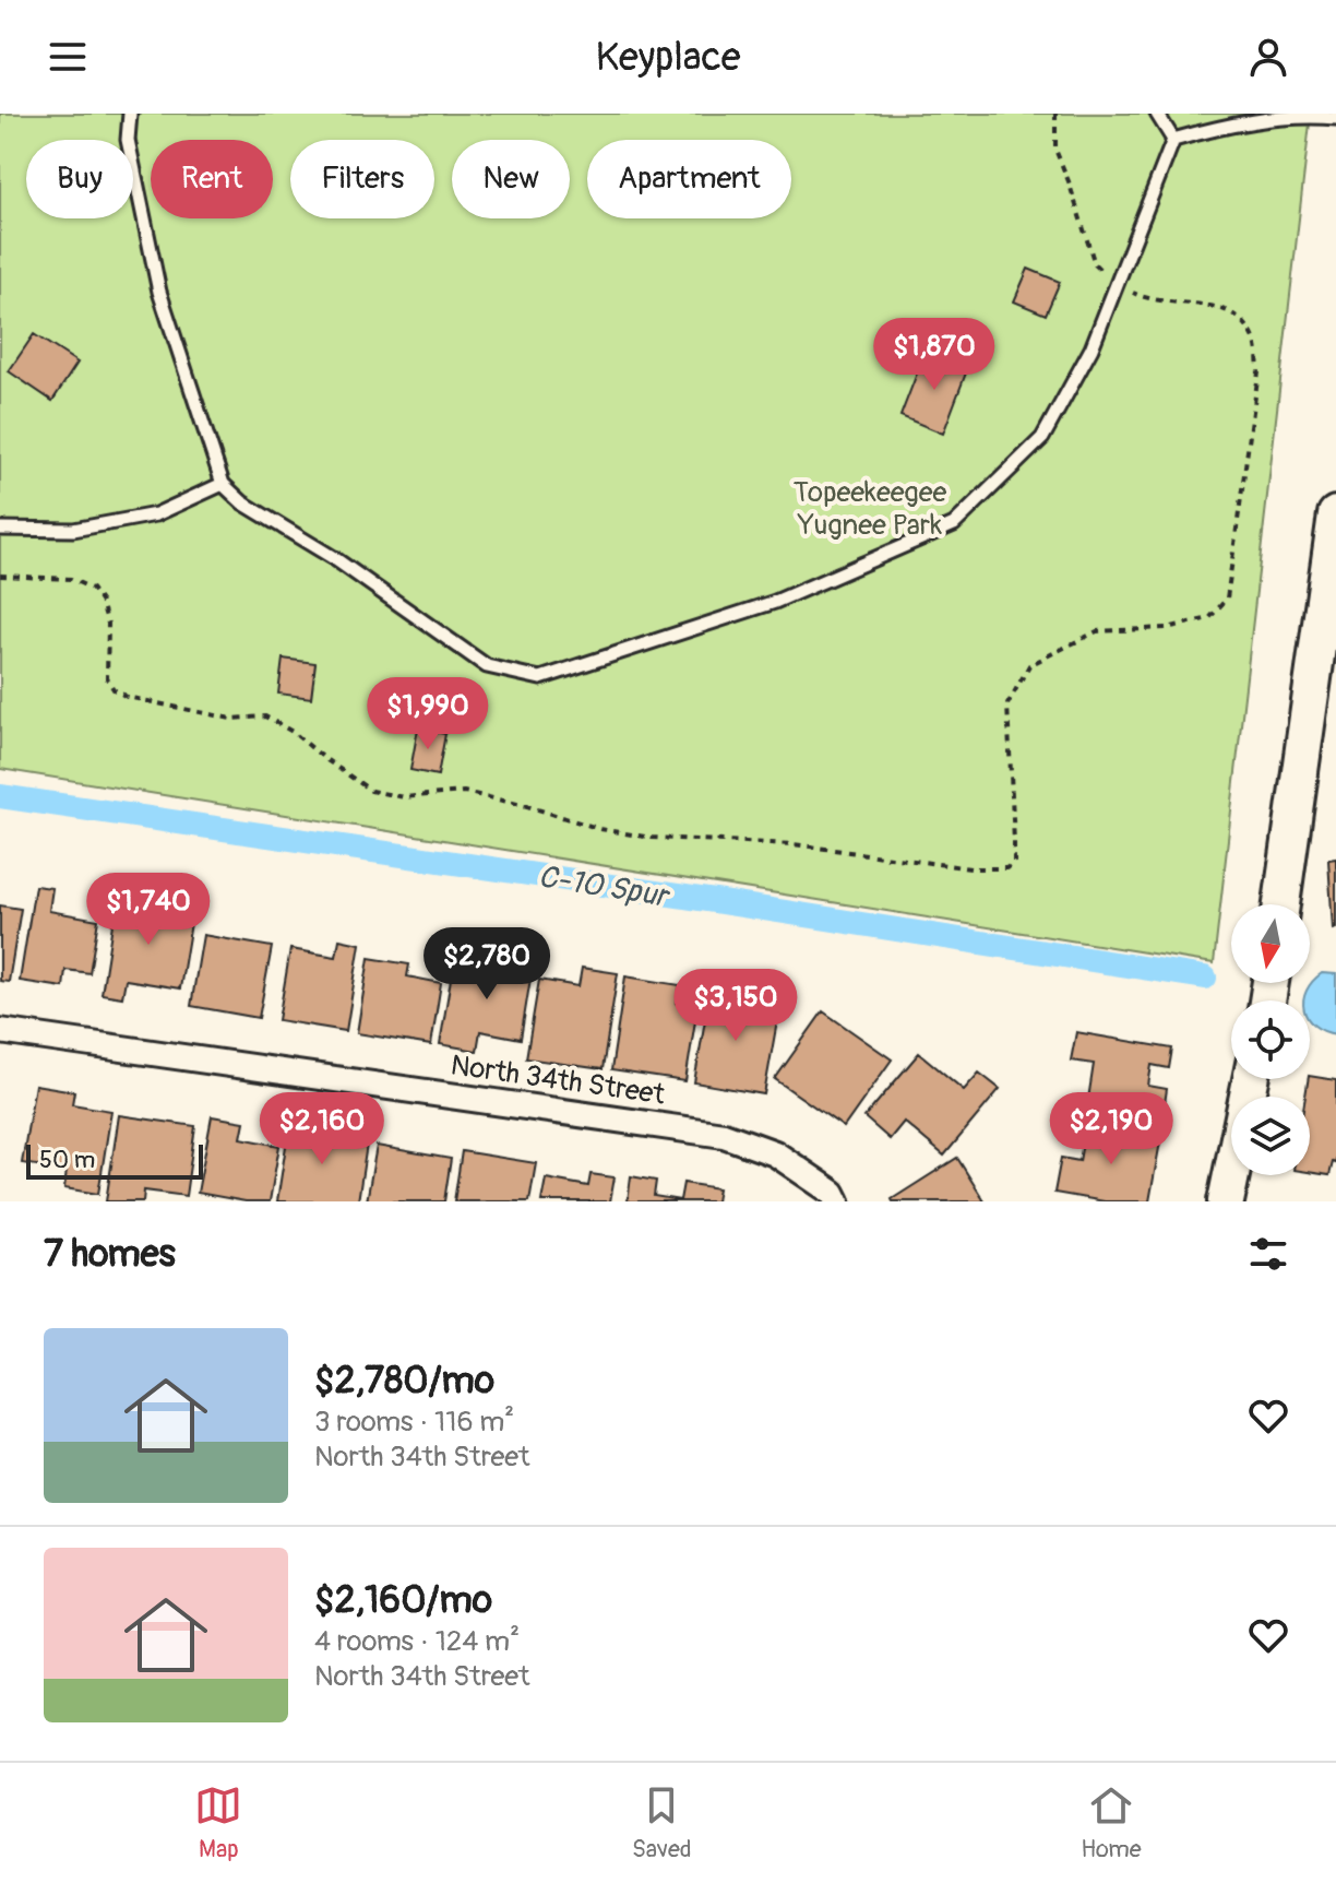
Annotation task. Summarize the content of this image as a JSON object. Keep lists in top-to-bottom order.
{
  "streets": {
    "street": ["North 34th Street"]
  },
  "water": ["C-10 Spur"],
  "parks": ["Topeekeegee Yugnee Park"],
  "scale_bar": "50 m",
  "north": "bottom",
  "page": {
    "header": "Keyplace",
    "chip": [
      "Buy",
      "Rent",
      "Filters",
      "New",
      "Apartment"
    ],
    "price": [
      "$1,870",
      "$1,990",
      "$1,740",
      "$2,780",
      "$3,150",
      "$2,160",
      "$2,190"
    ],
    "scale": "50 m",
    "heading": "7 homes",
    "list": [
      {
        "name": "$2,780/mo",
        "note": "3 rooms · 116 m² · North 34th Street"
      },
      {
        "name": "$2,160/mo",
        "note": "4 rooms · 124 m² · North 34th Street"
      }
    ],
    "tabs": ["Map", "Saved", "Home"]
  }
}
